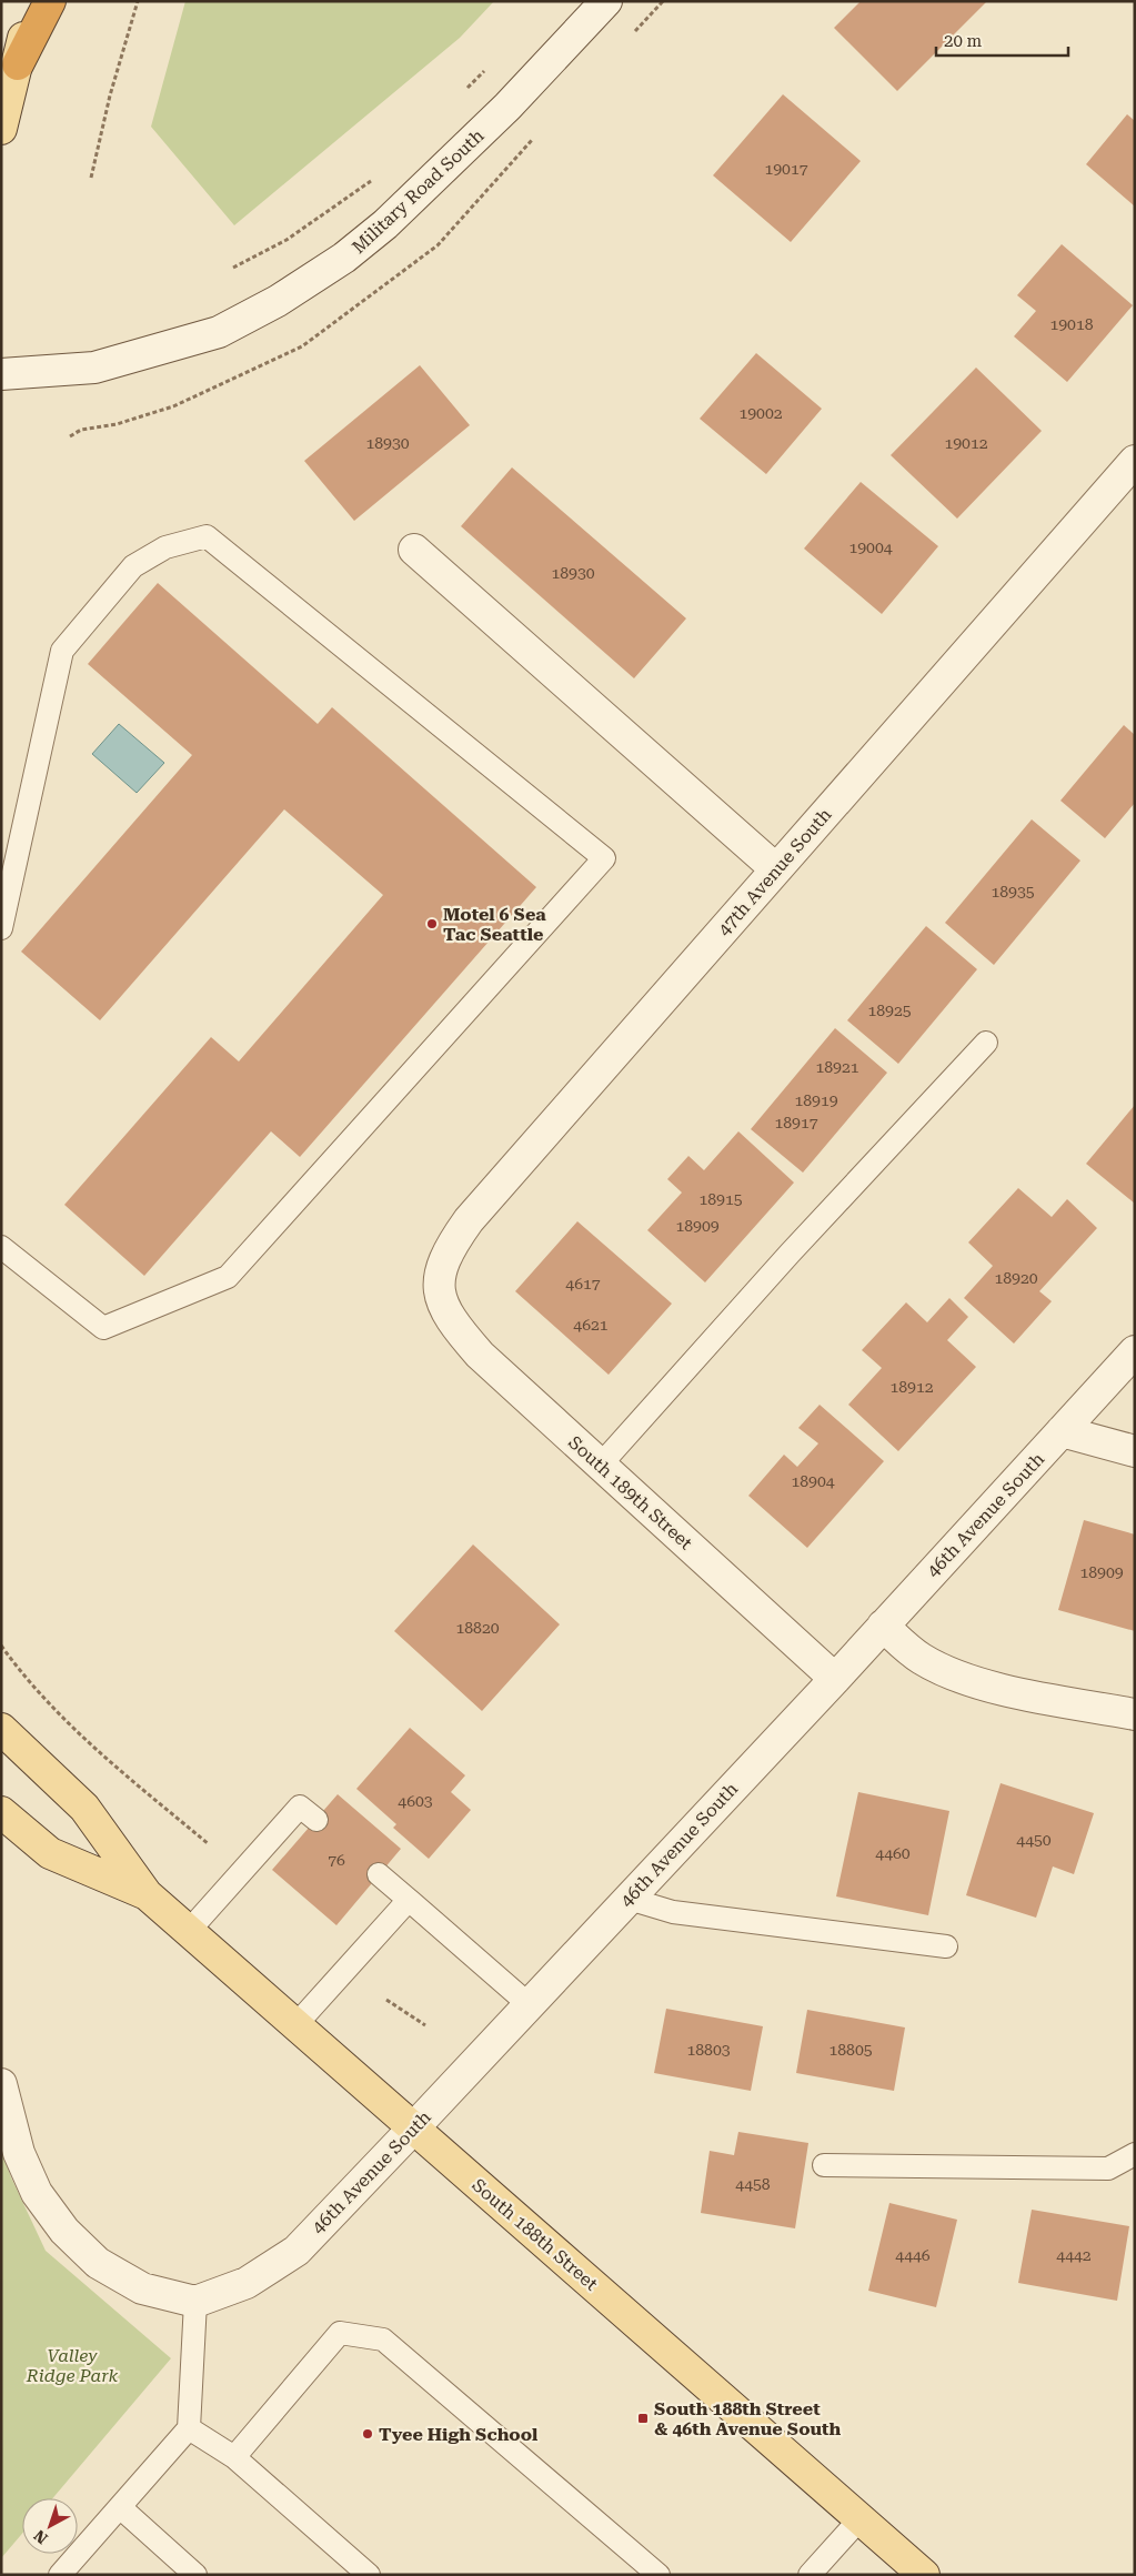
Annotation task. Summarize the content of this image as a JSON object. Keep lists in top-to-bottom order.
{
  "streets": {
    "main road": ["South 188th Street"],
    "street": [
      "Military Road South",
      "47th Avenue South",
      "South 189th Street",
      "46th Avenue South"
    ]
  },
  "crossings": [
    ["47th Avenue South", "South 189th Street"],
    ["South 189th Street", "46th Avenue South"],
    ["46th Avenue South", "South 188th Street"]
  ],
  "parks": ["Valley Ridge Park"],
  "places": {
    "other": ["Motel 6 Sea Tac Seattle", "Tyee High School"],
    "transit": ["South 188th Street & 46th Avenue South"]
  },
  "house_numbers": [
    "19017",
    "19018",
    "19002",
    "18930",
    "19012",
    "19004",
    "18930",
    "18935",
    "18925",
    "18921",
    "18919",
    "18917",
    "18915",
    "18909",
    "18920",
    "4617",
    "4621",
    "18912",
    "18904",
    "18909",
    "18820",
    "4603",
    "4450",
    "4460",
    "76",
    "18803",
    "18805",
    "4458",
    "4446",
    "4442"
  ],
  "scale_bar": "20 m",
  "north": "bottom left"
}
